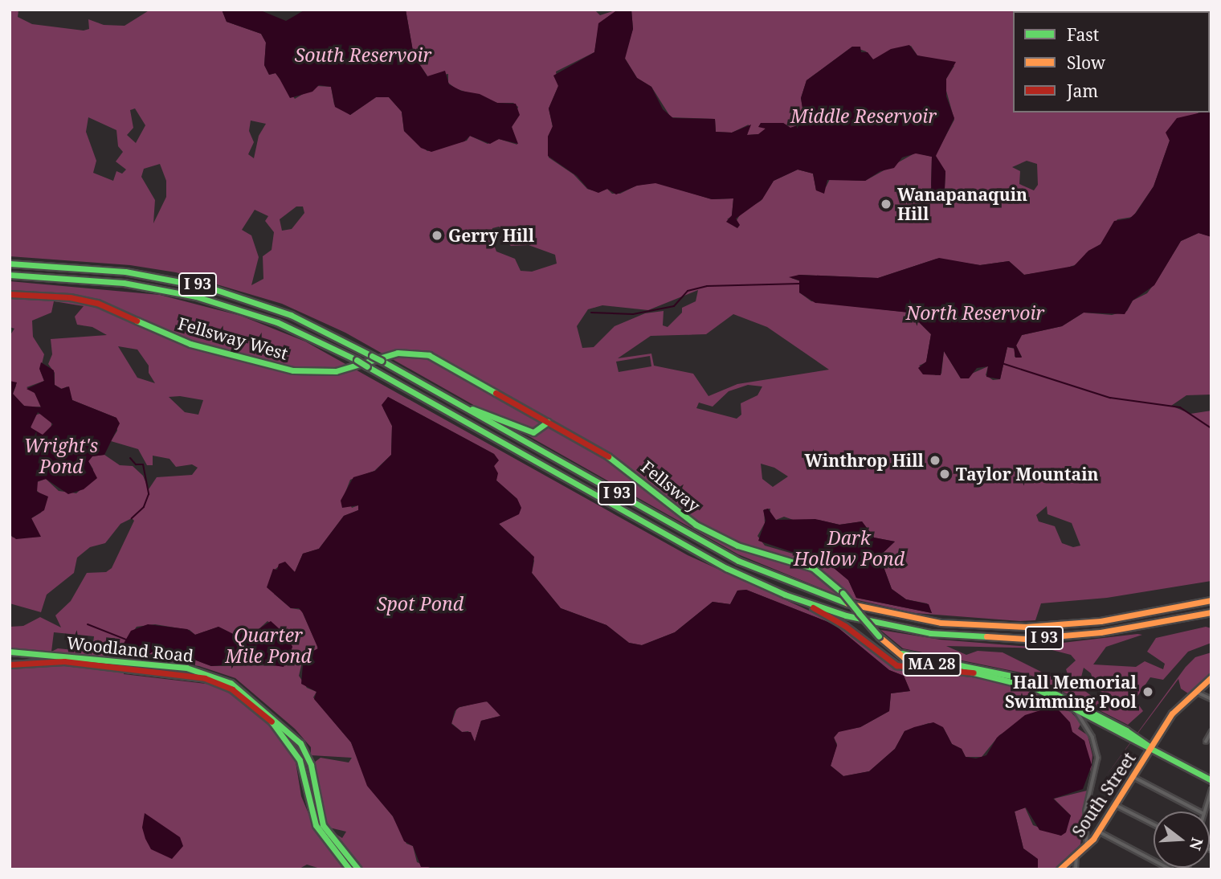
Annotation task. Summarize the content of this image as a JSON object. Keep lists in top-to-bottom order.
{
  "streets": {
    "main road": [
      "I 93",
      "Fellsway West",
      "Fellsway",
      "Woodland Road",
      "MA 28",
      "South Street"
    ]
  },
  "crossings": [
    ["Fellsway West", "Fellsway"],
    ["Fellsway", "MA 28"],
    ["Fellsway", "South Street"],
    ["MA 28", "South Street"]
  ],
  "water": [
    "South Reservoir",
    "Middle Reservoir",
    "North Reservoir",
    "Wright's Pond",
    "Dark Hollow Pond",
    "Spot Pond",
    "Quarter Mile Pond"
  ],
  "places": [
    "Wanapanaquin Hill",
    "Gerry Hill",
    "Winthrop Hill",
    "Taylor Mountain",
    "Hall Memorial Swimming Pool"
  ],
  "legend": ["Fast", "Slow", "Jam"],
  "north": "right"
}
